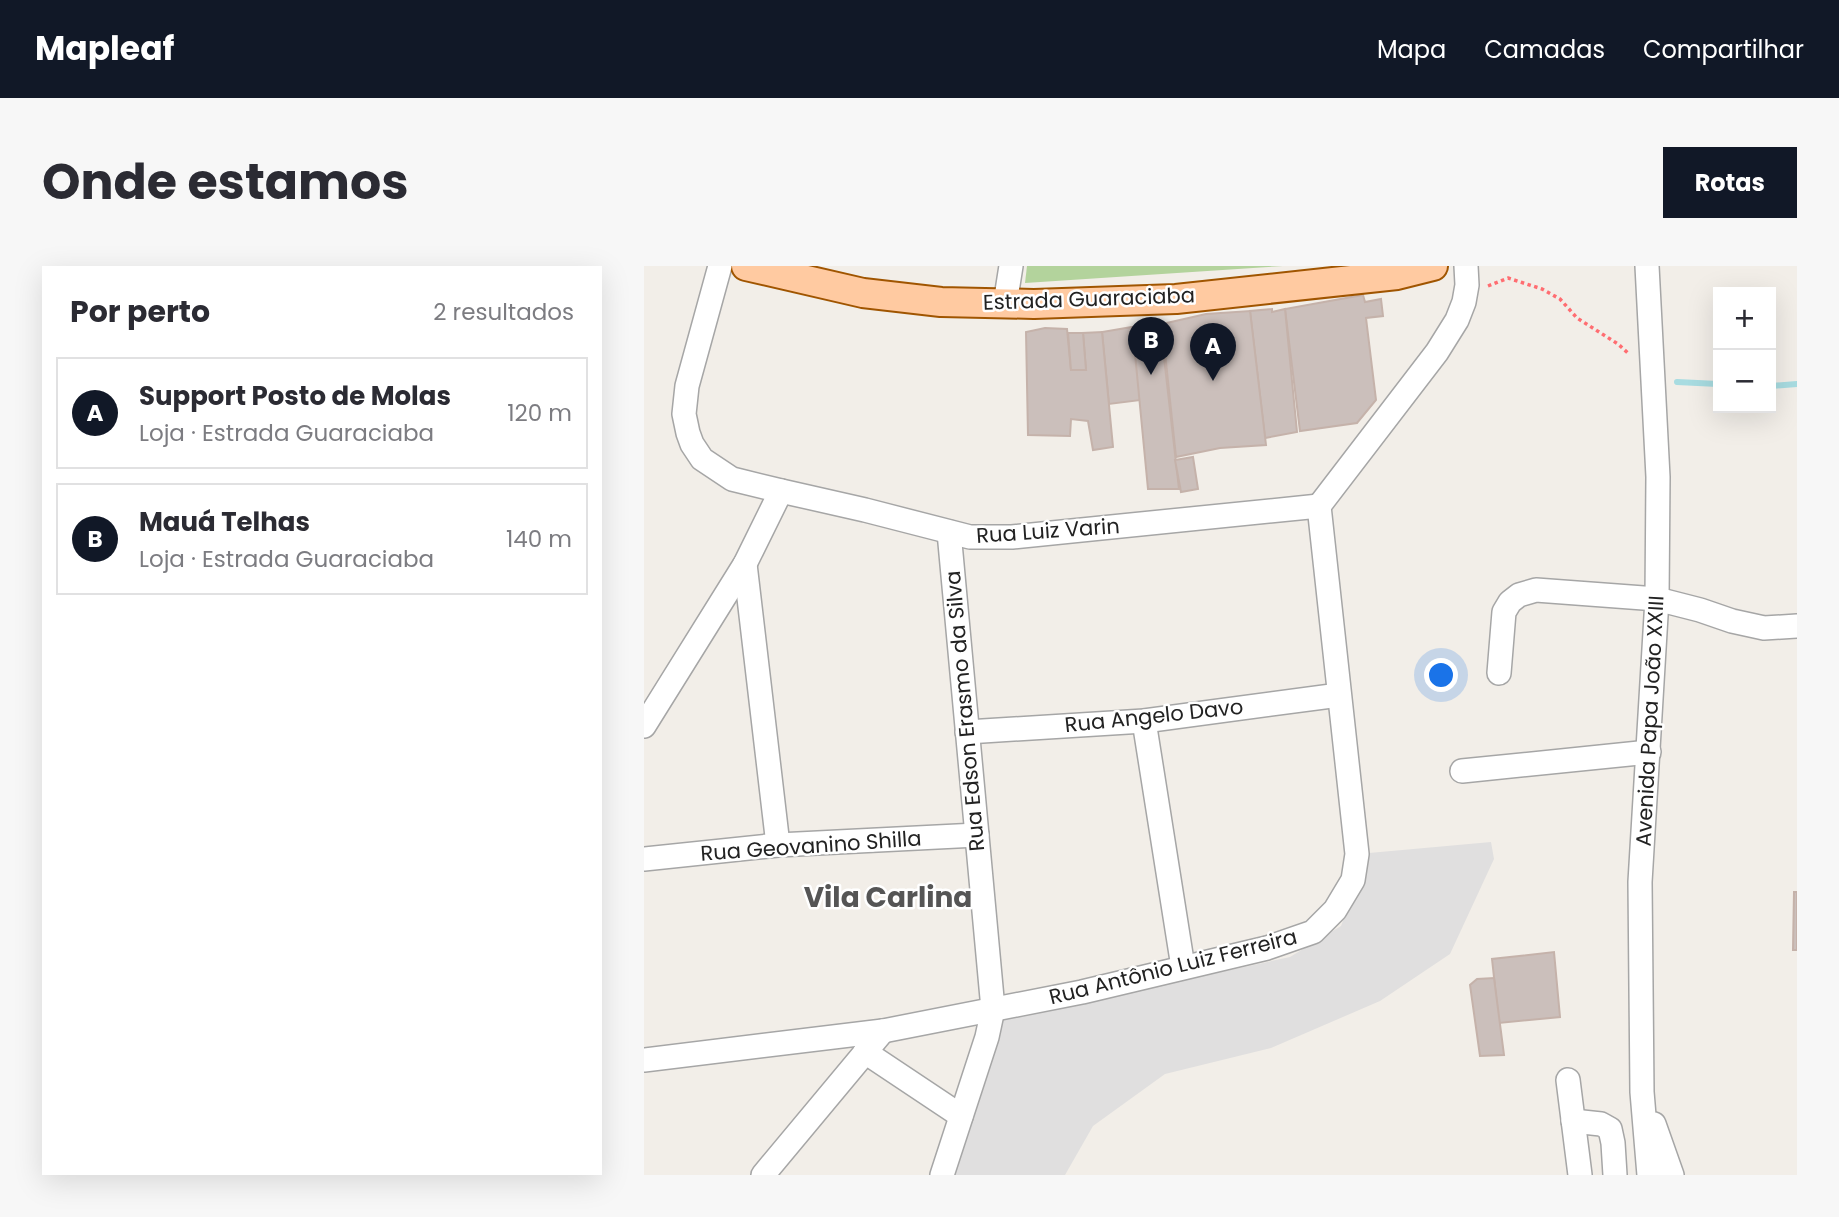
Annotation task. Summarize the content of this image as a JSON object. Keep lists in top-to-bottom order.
{
  "streets": {
    "main road": ["Estrada Guaraciaba"],
    "street": [
      "Rua Luiz Varin",
      "Rua Edson Erasmo da Silva",
      "Rua Angelo Davo",
      "Avenida Papa João XXIII",
      "Rua Geovanino Shilla",
      "Rua Antônio Luiz Ferreira"
    ]
  },
  "crossings": [
    ["Rua Luiz Varin", "Rua Edson Erasmo da Silva"],
    ["Rua Luiz Varin", "Rua Antônio Luiz Ferreira"],
    ["Rua Edson Erasmo da Silva", "Rua Angelo Davo"],
    ["Rua Edson Erasmo da Silva", "Rua Geovanino Shilla"],
    ["Rua Edson Erasmo da Silva", "Rua Antônio Luiz Ferreira"],
    ["Rua Angelo Davo", "Rua Antônio Luiz Ferreira"]
  ],
  "districts": ["Vila Carlina"],
  "page": {
    "header": "Mapleaf",
    "nav": ["Mapa", "Camadas", "Compartilhar"],
    "title": "Onde estamos",
    "buttons": "Rotas",
    "heading": ["Por perto", "2 resultados"],
    "map_buttons": ["+", "−"],
    "pins": ["B", "A"],
    "list": [
      {
        "mark": "A",
        "name": "Support Posto de Molas",
        "note": "Loja · Estrada Guaraciaba",
        "value": "120 m"
      },
      {
        "mark": "B",
        "name": "Mauá Telhas",
        "note": "Loja · Estrada Guaraciaba",
        "value": "140 m"
      }
    ]
  }
}
